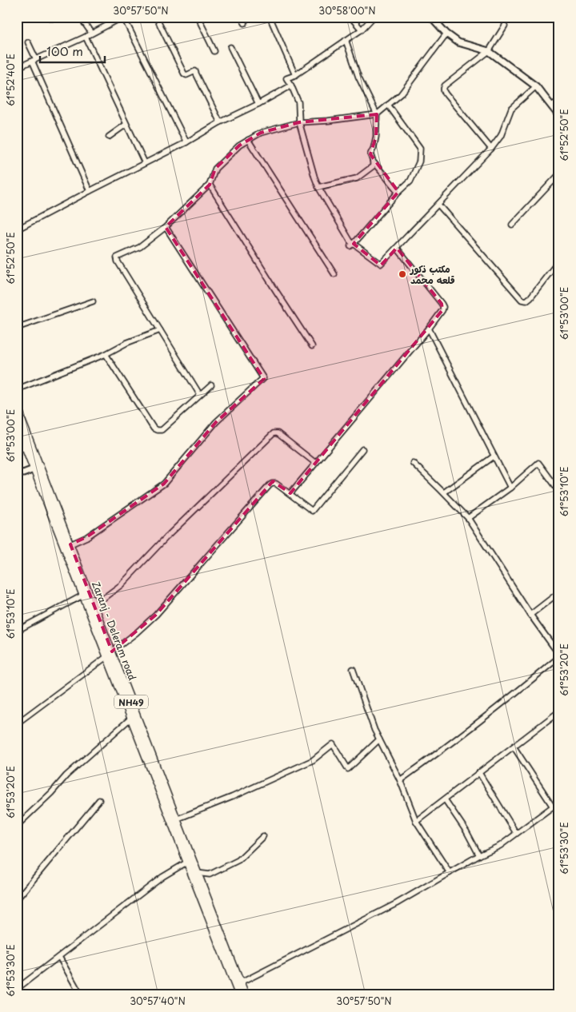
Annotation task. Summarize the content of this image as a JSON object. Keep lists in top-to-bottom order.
{
  "streets": {
    "highway": ["Zaranj - Deleram road", "NH49"]
  },
  "places": ["مکتب ذکور قلعه محمد"],
  "scale_bar": "100 m",
  "coordinates": [
    "30°57'50\"N",
    "30°58'00\"N",
    "61°52'40\"E",
    "61°52'50\"E",
    "61°53'00\"E",
    "61°53'10\"E",
    "61°53'20\"E",
    "61°53'30\"E",
    "30°57'40\"N"
  ]
}
